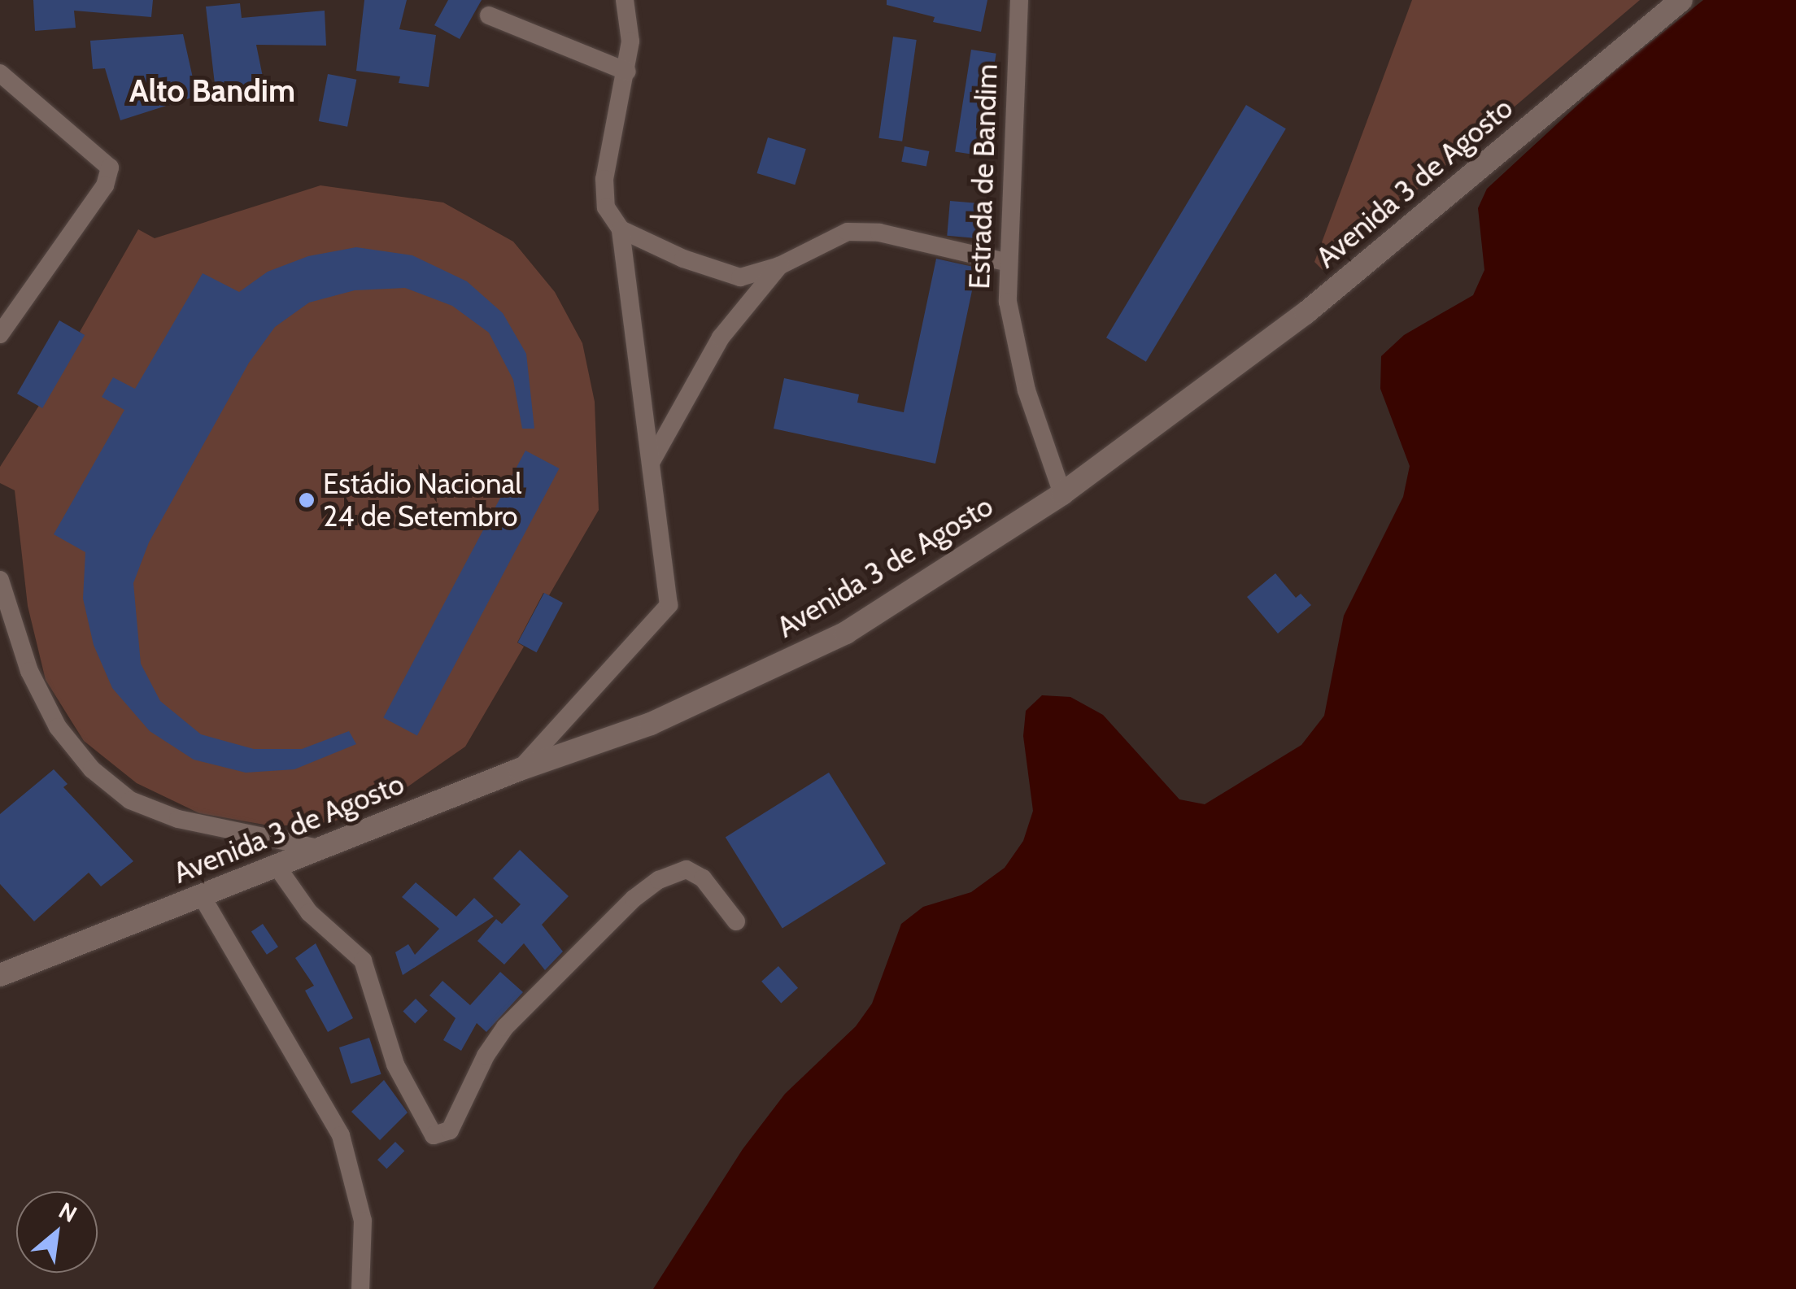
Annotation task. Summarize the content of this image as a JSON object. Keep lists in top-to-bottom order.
{
  "streets": {
    "street": ["Estrada de Bandim", "Avenida 3 de Agosto"]
  },
  "crossings": [
    ["Estrada de Bandim", "Avenida 3 de Agosto"]
  ],
  "districts": ["Alto Bandim"],
  "places": ["Estádio Nacional 24 de Setembro"],
  "north": "top right"
}
